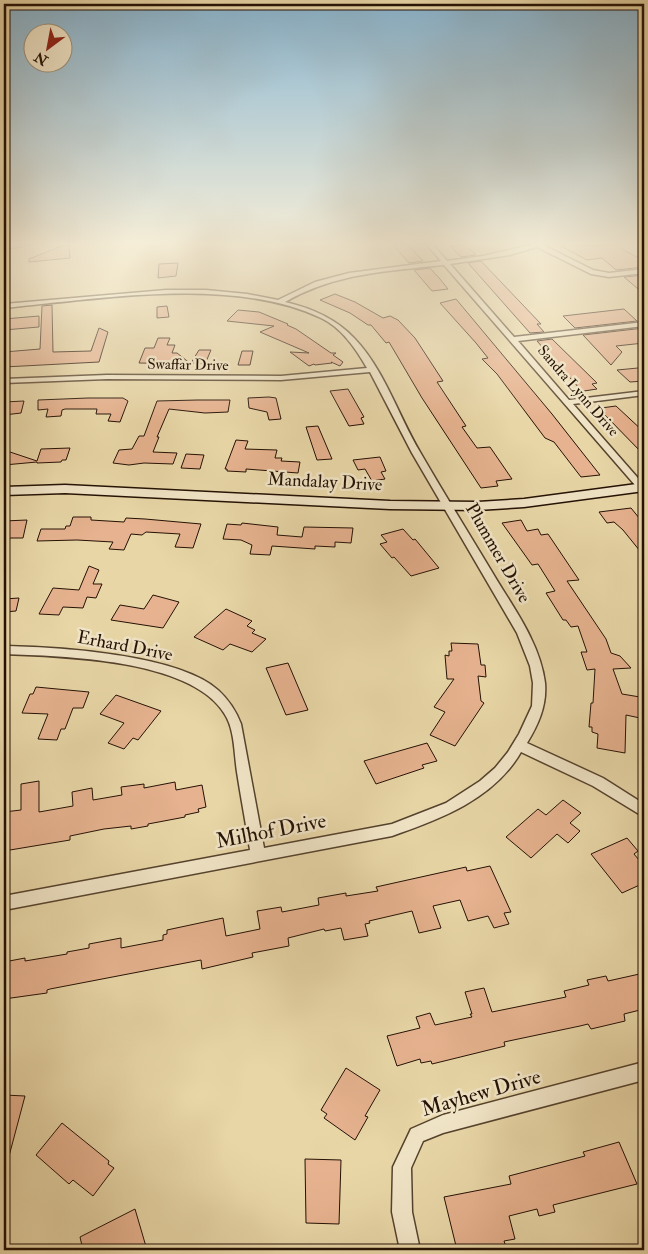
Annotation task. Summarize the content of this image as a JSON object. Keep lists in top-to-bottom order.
{
  "streets": {
    "street": [
      "Swaffar Drive",
      "Sandra Lynn Drive",
      "Mandalay Drive",
      "Plummer Drive",
      "Erhard Drive",
      "Milhof Drive",
      "Mayhew Drive"
    ]
  },
  "crossings": [
    ["Swaffar Drive", "Plummer Drive"],
    ["Sandra Lynn Drive", "Mandalay Drive"],
    ["Mandalay Drive", "Plummer Drive"],
    ["Plummer Drive", "Milhof Drive"],
    ["Erhard Drive", "Milhof Drive"]
  ],
  "north": "bottom left"
}
